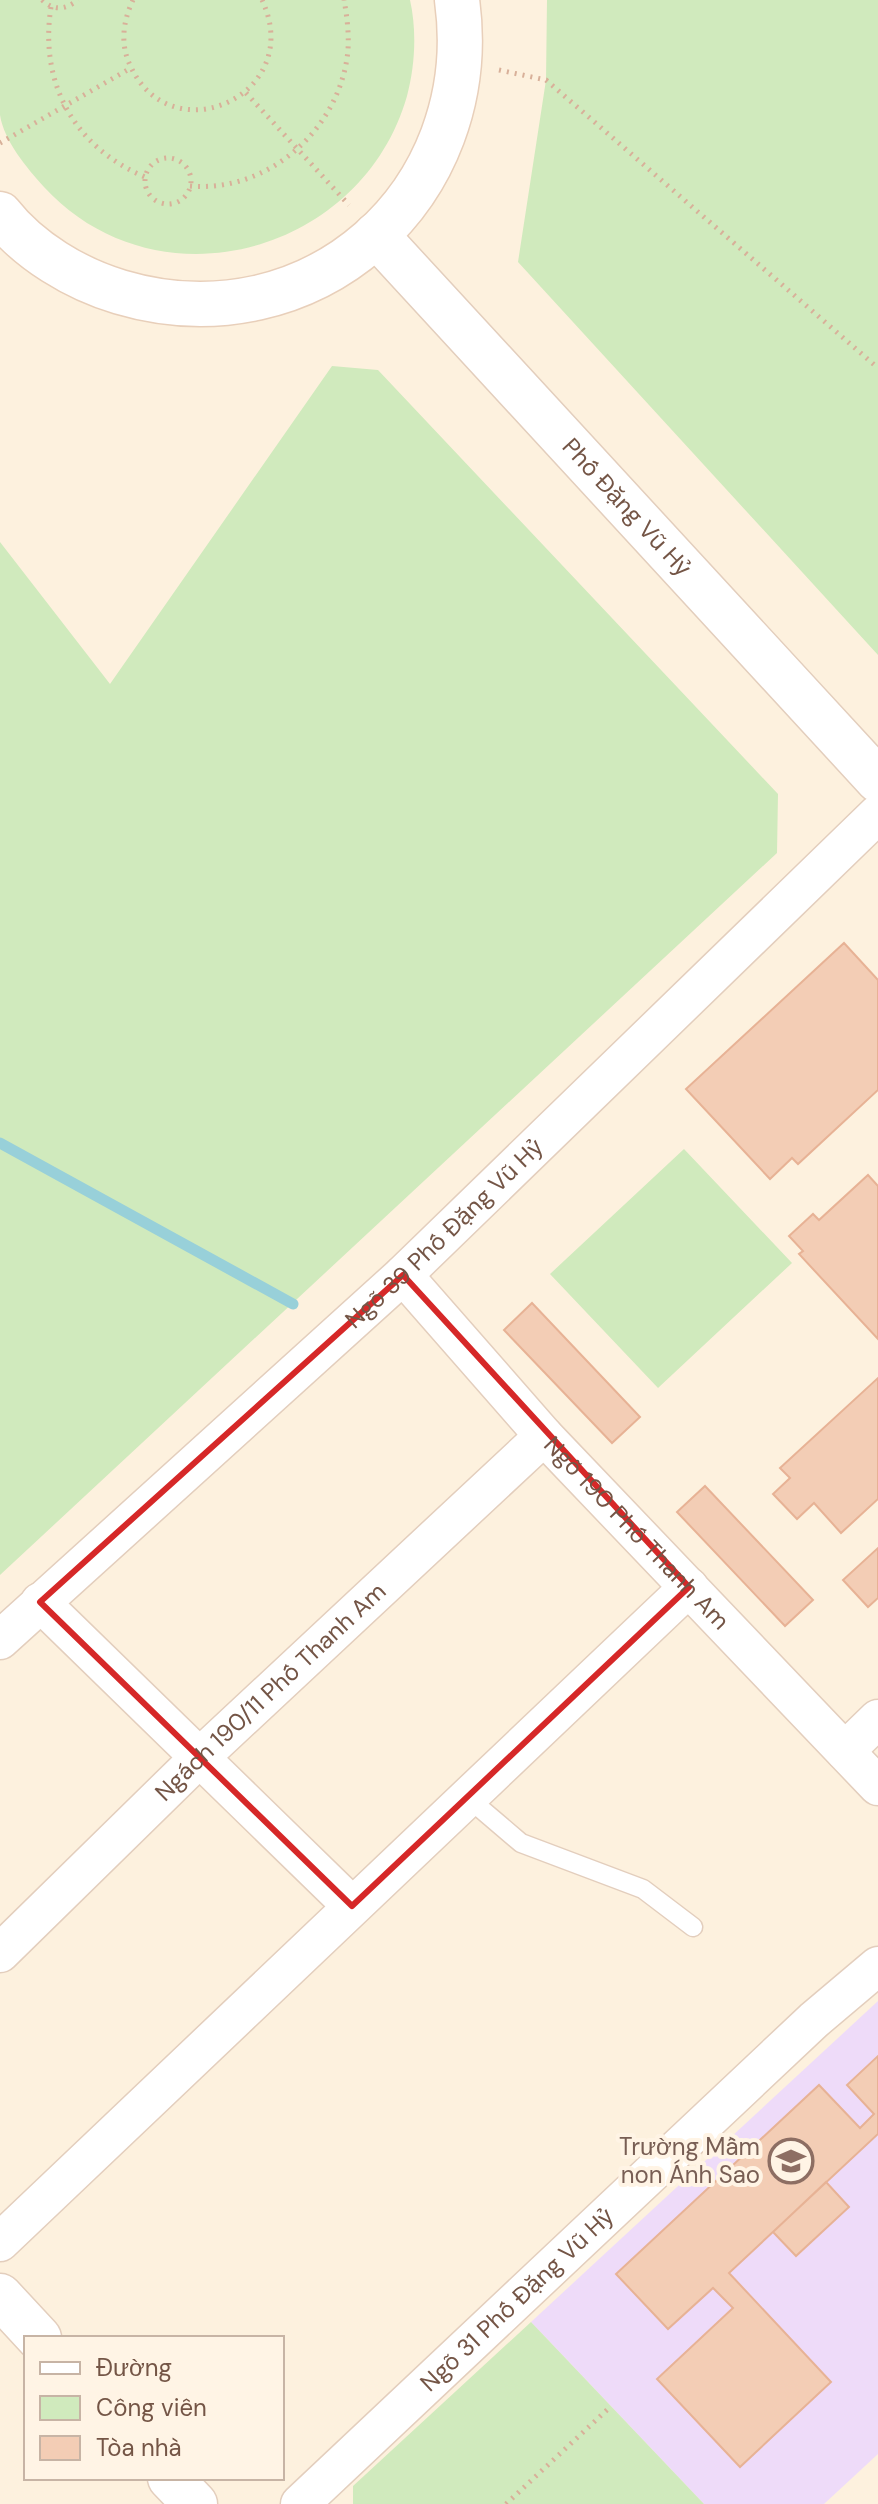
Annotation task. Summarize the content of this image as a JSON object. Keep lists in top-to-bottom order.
{
  "streets": {
    "street": [
      "Phố Đặng Vũ Hỷ",
      "Ngõ 39 Phố Đặng Vũ Hỷ",
      "Ngõ 190 Phố Thanh Am",
      "Ngách 190/11 Phố Thanh Am",
      "Ngõ 31 Phố Đặng Vũ Hỷ"
    ]
  },
  "crossings": [
    ["Ngõ 39 Phố Đặng Vũ Hỷ", "Ngõ 190 Phố Thanh Am"],
    ["Ngõ 190 Phố Thanh Am", "Ngách 190/11 Phố Thanh Am"]
  ],
  "places": {
    "school or university": ["Trường Mầm non Ánh Sao"]
  },
  "legend": ["Đường", "Công viên", "Tòa nhà"]
}
